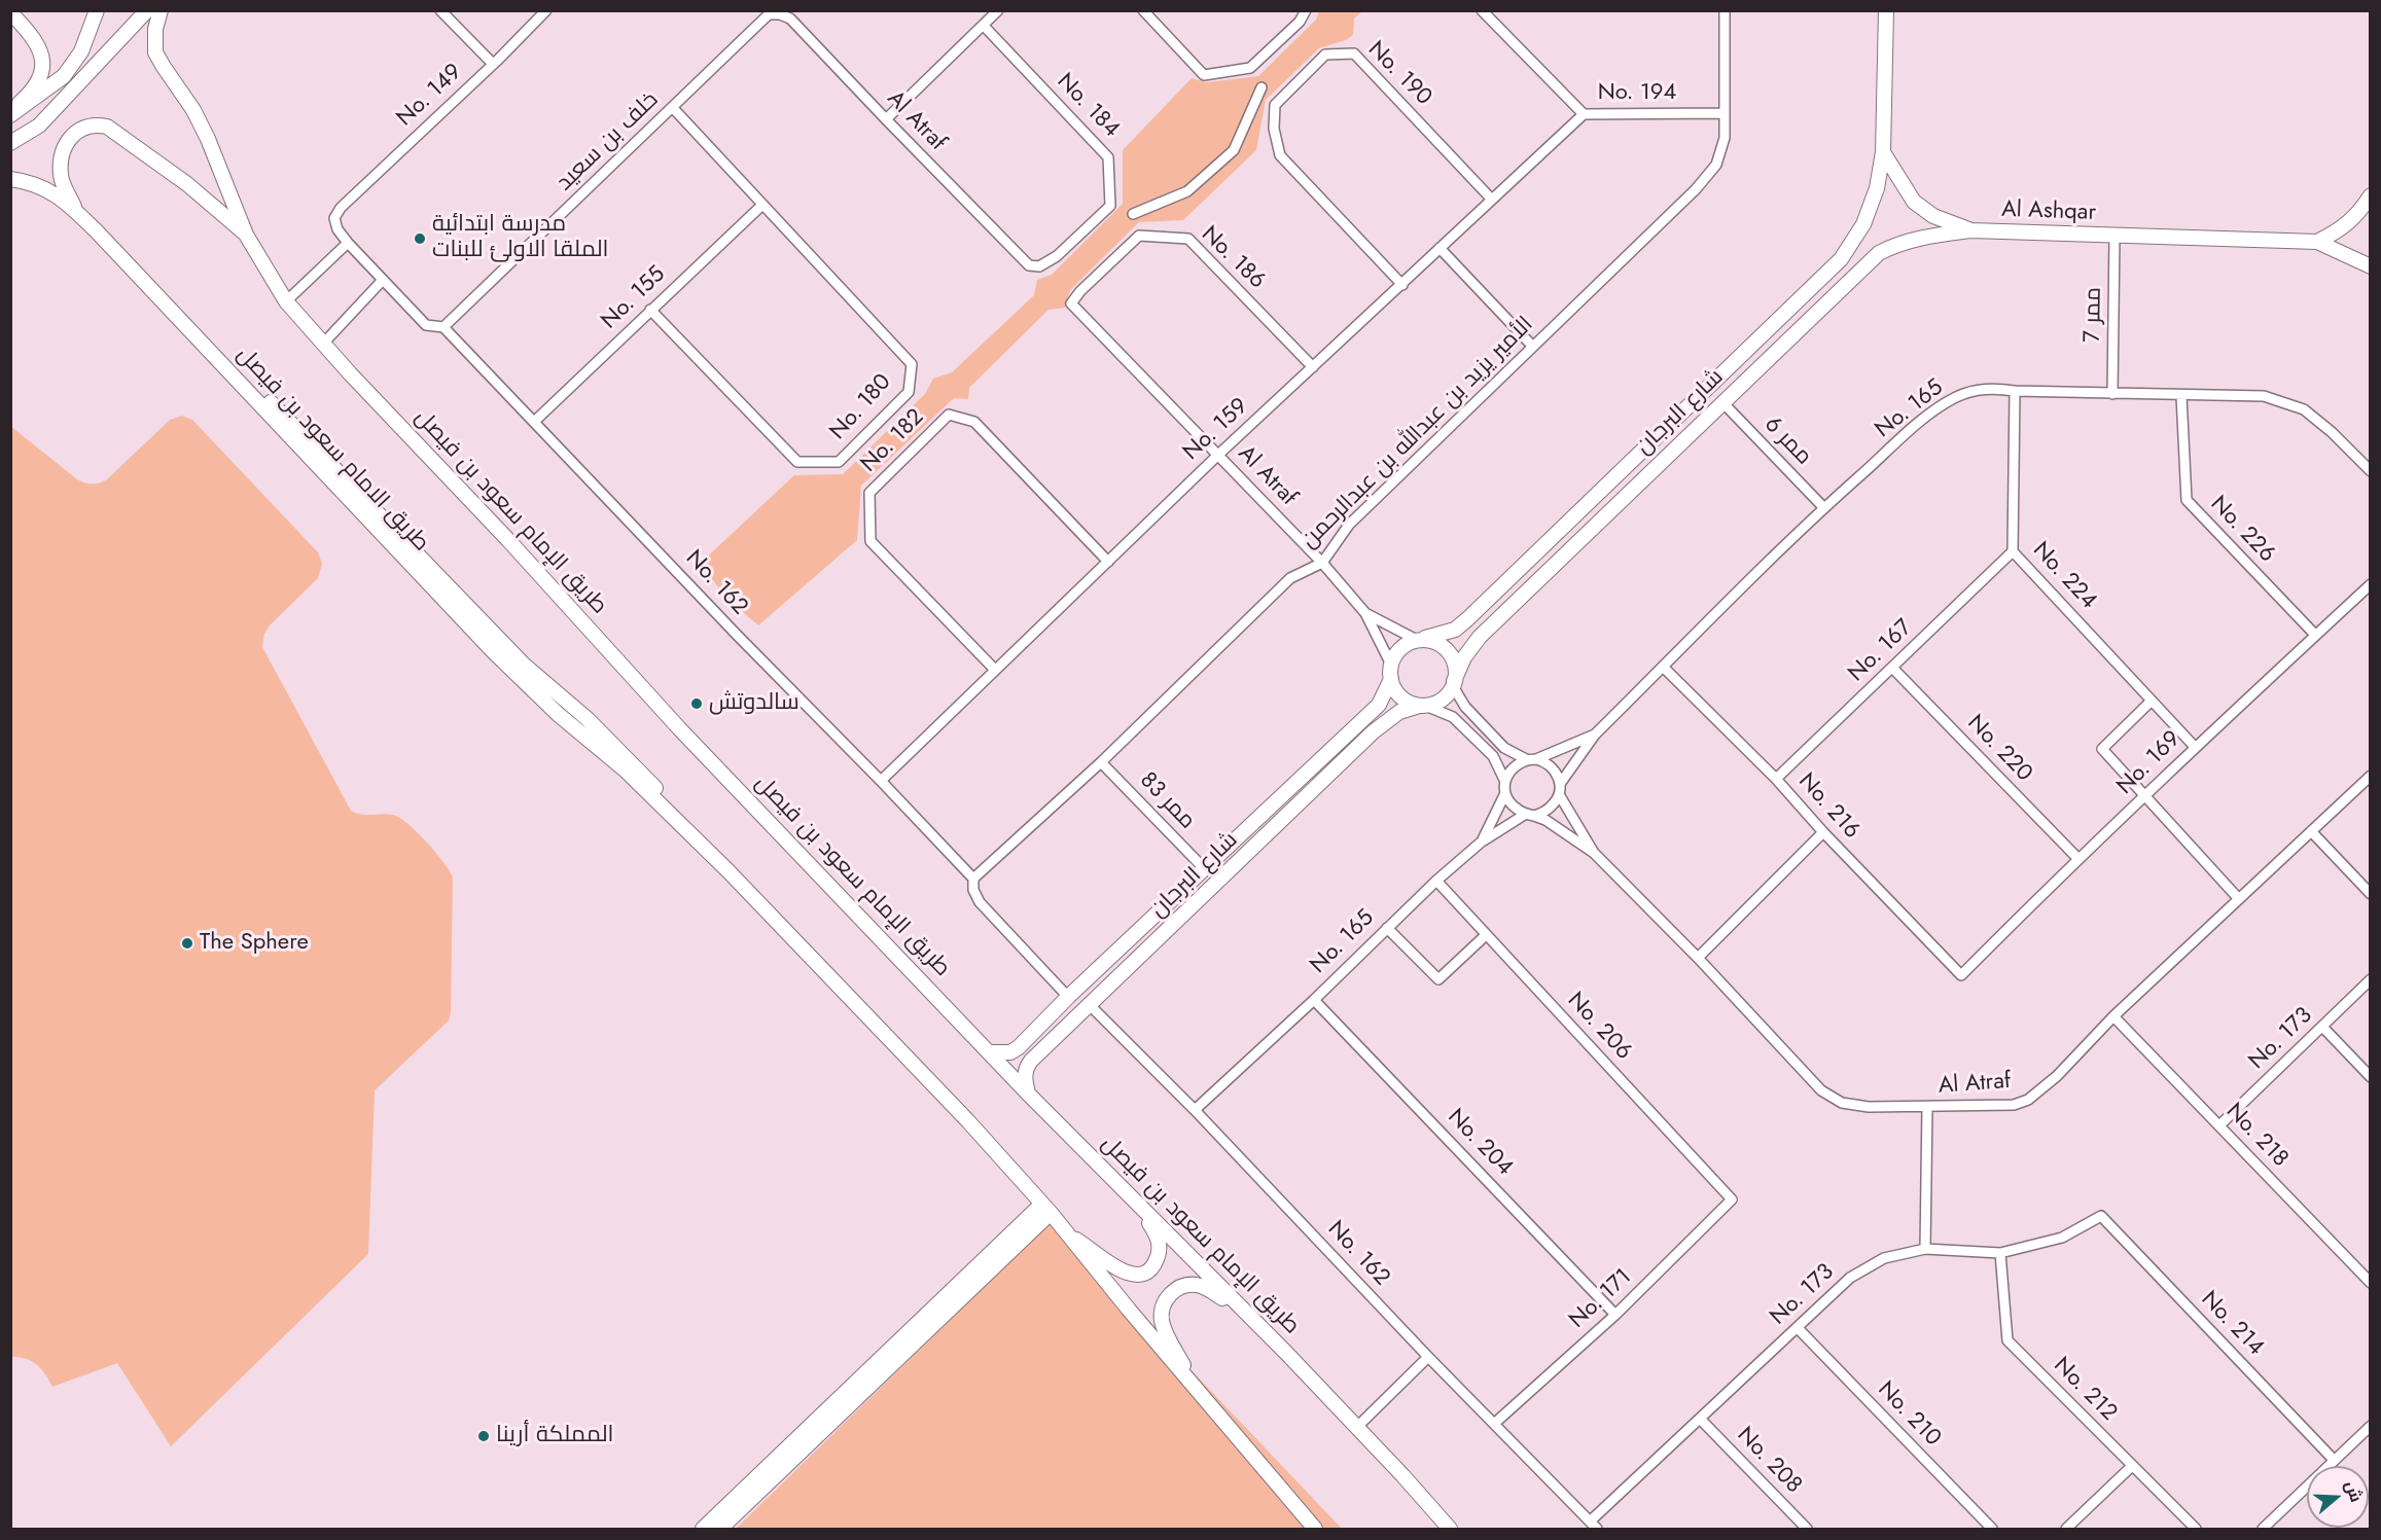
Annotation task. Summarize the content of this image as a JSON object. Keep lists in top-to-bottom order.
{
  "streets": {
    "main road": [
      "Al Ashqar",
      "شارع البرجان",
      "طريق الامام سعود بن فيصل",
      "طريق الإمام سعود بن فيصل"
    ],
    "street": [
      "No. 190",
      "No. 194",
      "No. 149",
      "No. 184",
      "Al Atraf",
      "خلف بن سعيد",
      "No. 186",
      "No. 155",
      "ممر 7",
      "No. 180",
      "No. 165",
      "No. 159",
      "الأمير يزيد بن عبدالله بن عبدالرحمن",
      "No. 182",
      "ممر 6",
      "No. 226",
      "No. 224",
      "No. 162",
      "No. 167",
      "No. 220",
      "No. 169",
      "ممر 83",
      "No. 216",
      "No. 206",
      "No. 173",
      "No. 218",
      "No. 204",
      "No. 171",
      "No. 214",
      "No. 212",
      "No. 210",
      "No. 208"
    ]
  },
  "crossings": [
    ["No. 190", "No. 159"],
    ["No. 194", "No. 159"],
    ["No. 194", "الأمير يزيد بن عبدالله بن عبدالرحمن"],
    ["No. 149", "No. 162"],
    ["No. 184", "Al Atraf"],
    ["Al Atraf", "خلف بن سعيد"],
    ["Al Atraf", "No. 186"],
    ["Al Atraf", "No. 165"],
    ["Al Atraf", "No. 159"],
    ["Al Atraf", "الأمير يزيد بن عبدالله بن عبدالرحمن"],
    ["Al Atraf", "No. 218"],
    ["خلف بن سعيد", "No. 180"],
    ["خلف بن سعيد", "No. 162"],
    ["Al Ashqar", "ممر 7"],
    ["Al Ashqar", "شارع البرجان"],
    ["No. 186", "No. 159"],
    ["No. 155", "No. 180"],
    ["No. 155", "No. 162"],
    ["ممر 7", "No. 165"],
    ["No. 165", "ممر 6"],
    ["No. 165", "No. 226"],
    ["No. 165", "No. 224"],
    ["No. 165", "No. 162"],
    ["No. 165", "No. 216"],
    ["No. 165", "No. 206"],
    ["No. 165", "No. 204"],
    ["شارع البرجان", "ممر 6"],
    ["شارع البرجان", "طريق الإمام سعود بن فيصل"],
    ["شارع البرجان", "No. 162"],
    ["شارع البرجان", "ممر 83"],
    ["No. 159", "No. 182"],
    ["No. 159", "No. 162"],
    ["الأمير يزيد بن عبدالله بن عبدالرحمن", "No. 162"],
    ["الأمير يزيد بن عبدالله بن عبدالرحمن", "ممر 83"],
    ["No. 226", "No. 169"],
    ["No. 224", "No. 167"],
    ["No. 224", "No. 169"],
    ["No. 162", "No. 173"],
    ["No. 162", "No. 171"],
    ["No. 167", "No. 220"],
    ["No. 167", "No. 216"],
    ["No. 220", "No. 169"],
    ["No. 169", "No. 216"],
    ["No. 206", "No. 171"],
    ["No. 173", "No. 218"],
    ["No. 173", "No. 214"],
    ["No. 173", "No. 212"],
    ["No. 173", "No. 210"],
    ["No. 173", "No. 208"],
    ["No. 204", "No. 171"]
  ],
  "places": [
    "مدرسة ابتدائية الملقا الاولئ للبنات",
    "سالدوتش",
    "The Sphere",
    "المملكة أرينا"
  ],
  "north": "right"
}
